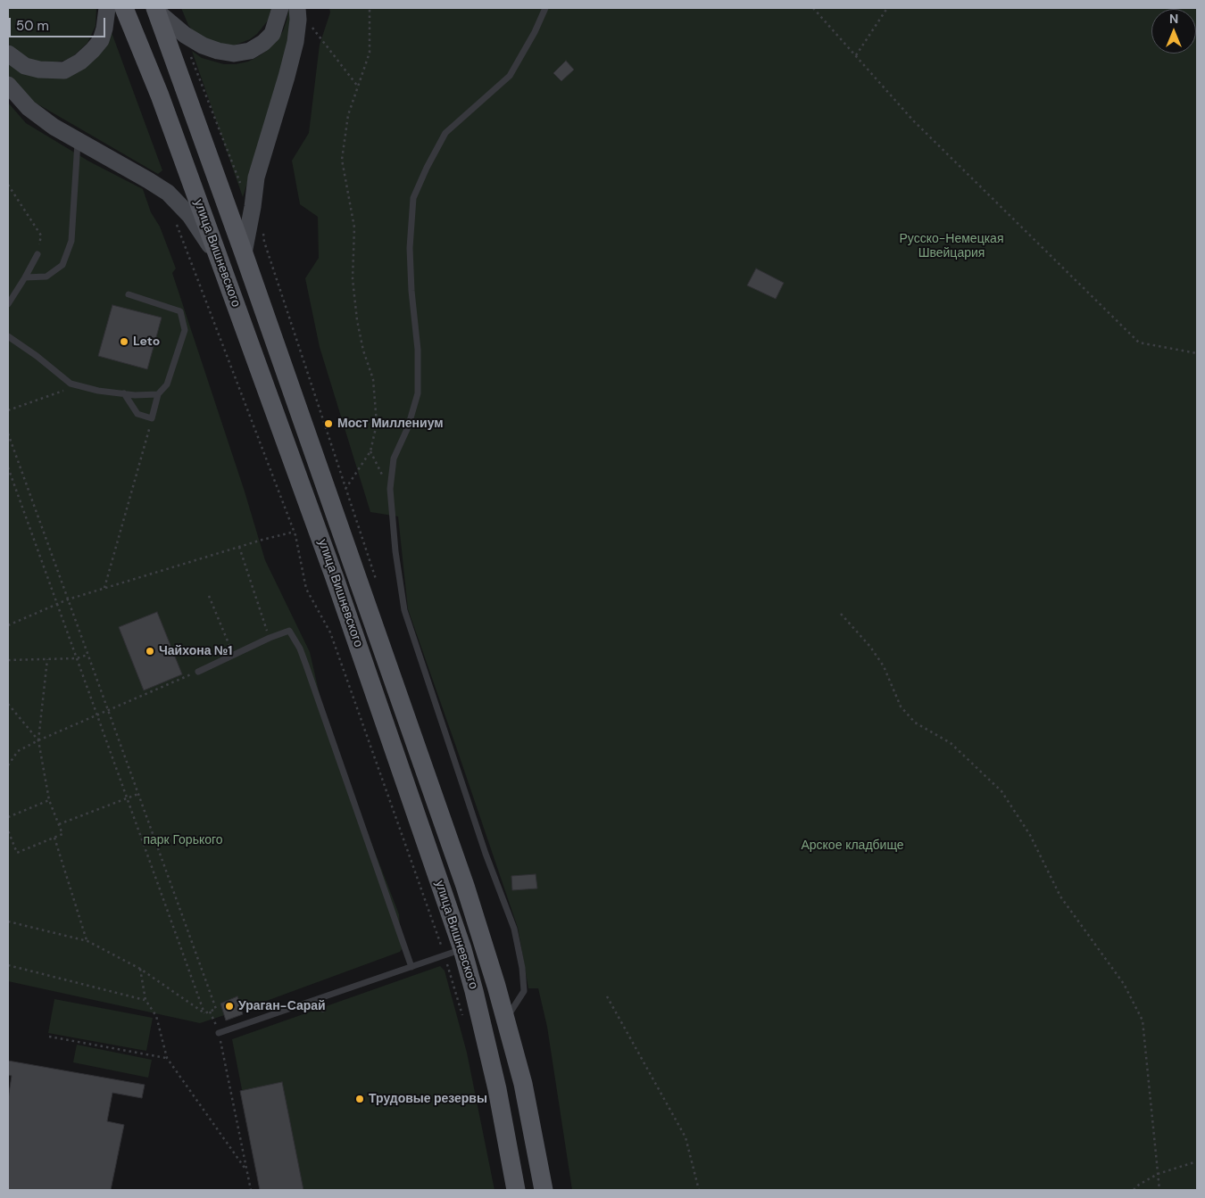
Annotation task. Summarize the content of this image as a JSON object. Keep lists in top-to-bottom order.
{
  "streets": {
    "main road": ["улица Вишневского"]
  },
  "parks": ["Русско-Немецкая Швейцария", "парк Горького", "Арское кладбище"],
  "places": [
    "Leto",
    "Мост Миллениум",
    "Чайхона №1",
    "Ураган-Сарай",
    "Трудовые резервы"
  ],
  "scale_bar": "50 m",
  "north": "top"
}
